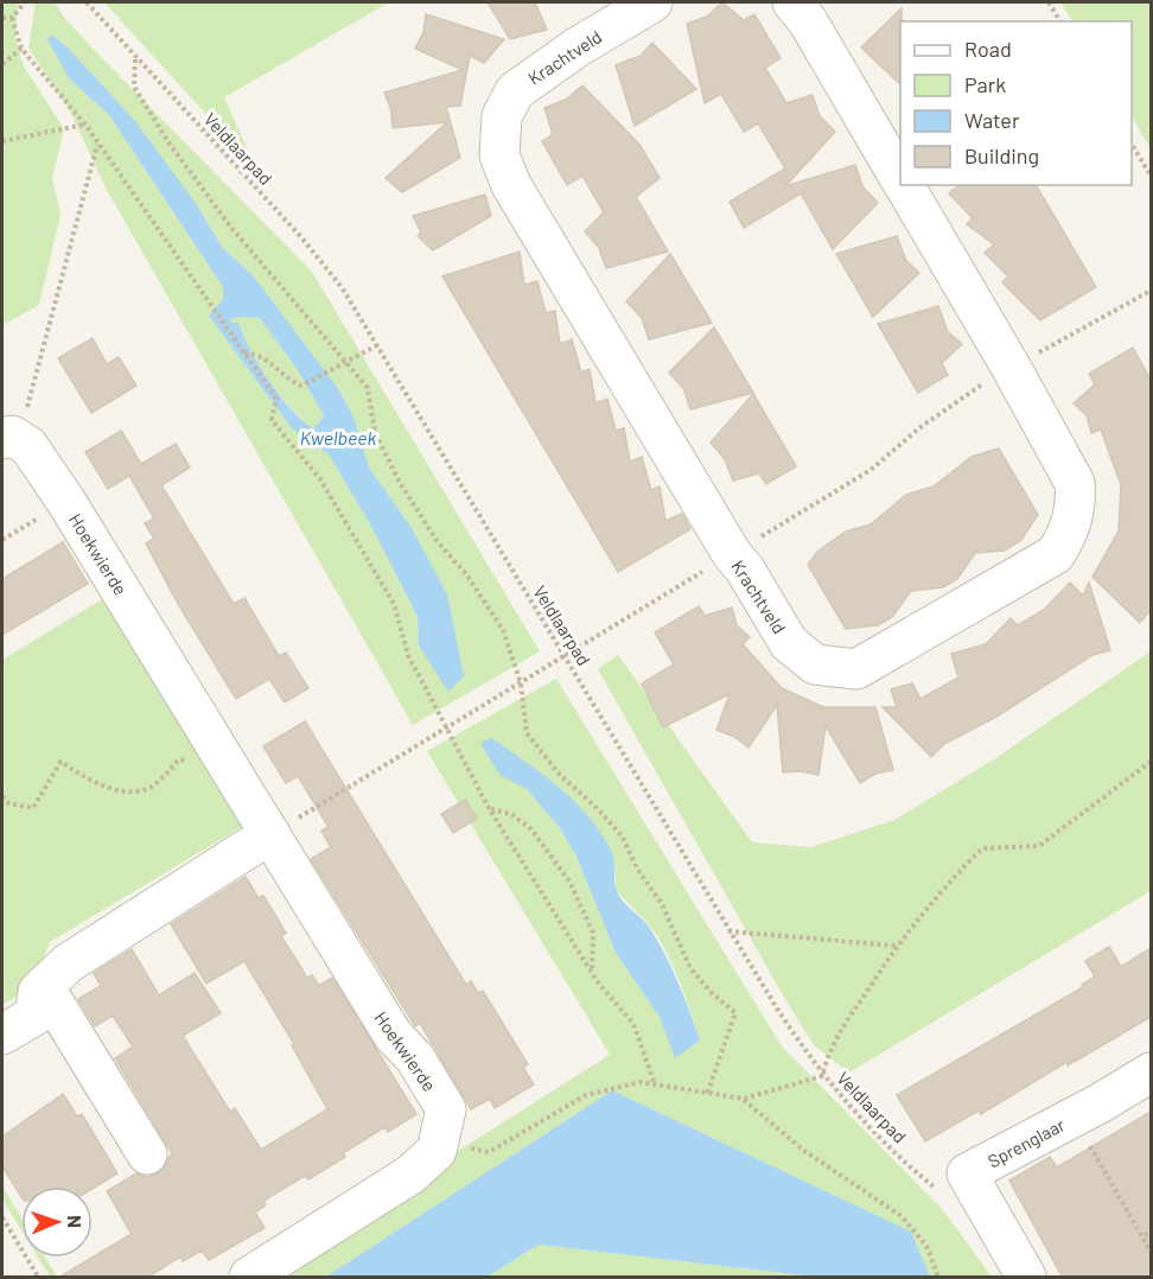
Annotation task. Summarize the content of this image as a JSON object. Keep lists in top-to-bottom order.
{
  "streets": {
    "street": ["Krachtveld", "Hoekwierde", "Sprenglaar"],
    "path": ["Veldlaarpad"]
  },
  "water": ["Kwelbeek"],
  "legend": [
    "Road",
    "Park",
    "Water",
    "Building"
  ],
  "north": "right"
}
